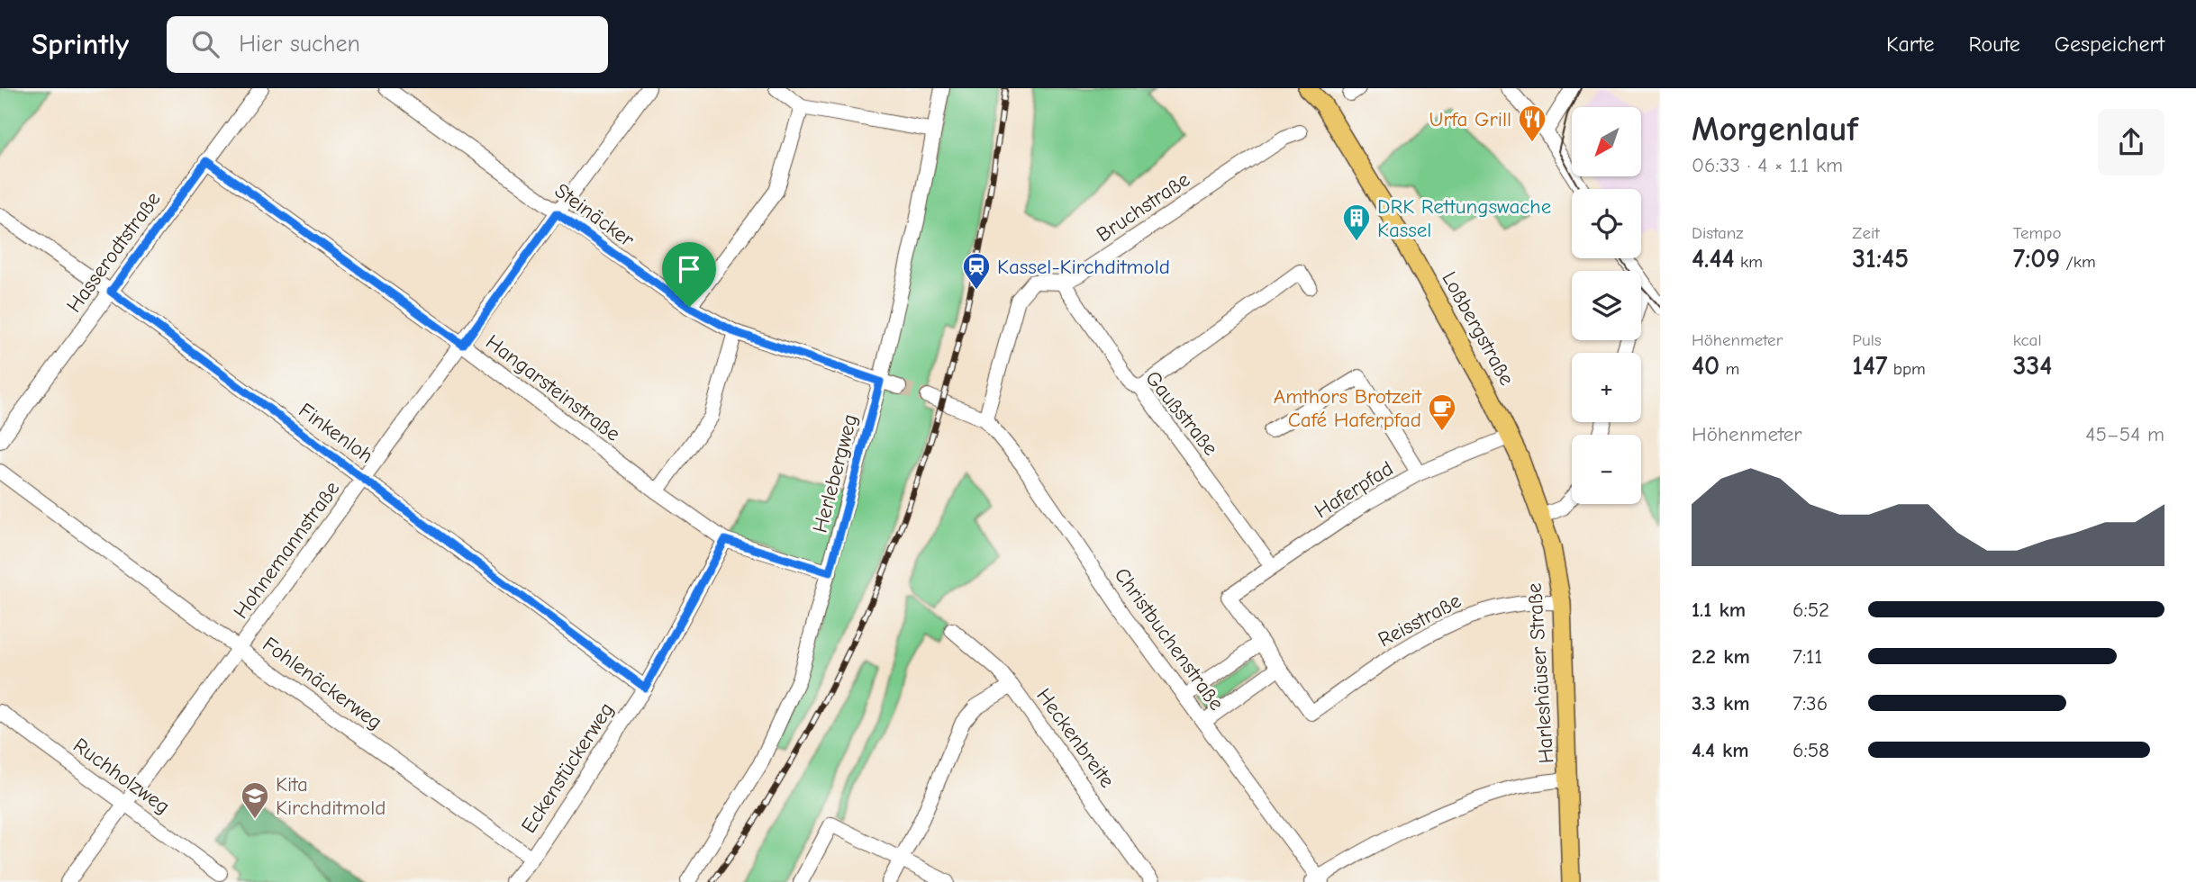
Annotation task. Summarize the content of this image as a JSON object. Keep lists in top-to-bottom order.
{
  "streets": {
    "main road": ["Loßbergstraße", "Harleshäuser Straße"],
    "street": [
      "Bruchstraße",
      "Steinäcker",
      "Hasserodtstraße",
      "Hangarsteinstraße",
      "Gaußstraße",
      "Finkenloh",
      "Herlebergweg",
      "Haferpfad",
      "Hohnemannstraße",
      "Reisstraße",
      "Christbuchenstraße",
      "Fohlenäckerweg",
      "Heckenbreite",
      "Eckenstückerweg",
      "Ruchholzweg"
    ]
  },
  "crossings": [
    ["Bruchstraße", "Gaußstraße"],
    ["Steinäcker", "Herlebergweg"],
    ["Steinäcker", "Hohnemannstraße"],
    ["Hasserodtstraße", "Hangarsteinstraße"],
    ["Hasserodtstraße", "Finkenloh"],
    ["Loßbergstraße", "Haferpfad"],
    ["Loßbergstraße", "Harleshäuser Straße"],
    ["Hangarsteinstraße", "Herlebergweg"],
    ["Hangarsteinstraße", "Hohnemannstraße"],
    ["Hangarsteinstraße", "Eckenstückerweg"],
    ["Gaußstraße", "Haferpfad"],
    ["Finkenloh", "Hohnemannstraße"],
    ["Finkenloh", "Eckenstückerweg"],
    ["Hohnemannstraße", "Fohlenäckerweg"],
    ["Hohnemannstraße", "Ruchholzweg"],
    ["Reisstraße", "Harleshäuser Straße"],
    ["Fohlenäckerweg", "Eckenstückerweg"]
  ],
  "places": {
    "restaurant": ["Urfa Grill"],
    "building": ["DRK Rettungswache Kassel"],
    "station": ["Kassel-Kirchditmold"],
    "cafe": ["Amthors Brotzeit Café Haferpfad"],
    "school or university": ["Kita Kirchditmold"]
  },
  "north": "bottom left",
  "page": {
    "header": "Sprintly",
    "search": "Hier suchen",
    "nav": ["Karte", "Route", "Gespeichert"],
    "heading": ["Morgenlauf", "06:33 · 4 × 1.1 km"],
    "map_buttons": ["+", "−"],
    "stats": [
      ["Distanz", "4.44 km"],
      ["Zeit", "31:45"],
      ["Tempo", "7:09 /km"],
      ["Höhenmeter", "40 m"],
      ["Puls", "147 bpm"],
      ["kcal", "334"]
    ],
    "chart": ["Höhenmeter", "45–54 m"],
    "list": [
      {
        "name": "1.1 km",
        "note": "6:52"
      },
      {
        "name": "2.2 km",
        "note": "7:11"
      },
      {
        "name": "3.3 km",
        "note": "7:36"
      },
      {
        "name": "4.4 km",
        "note": "6:58"
      }
    ]
  }
}
